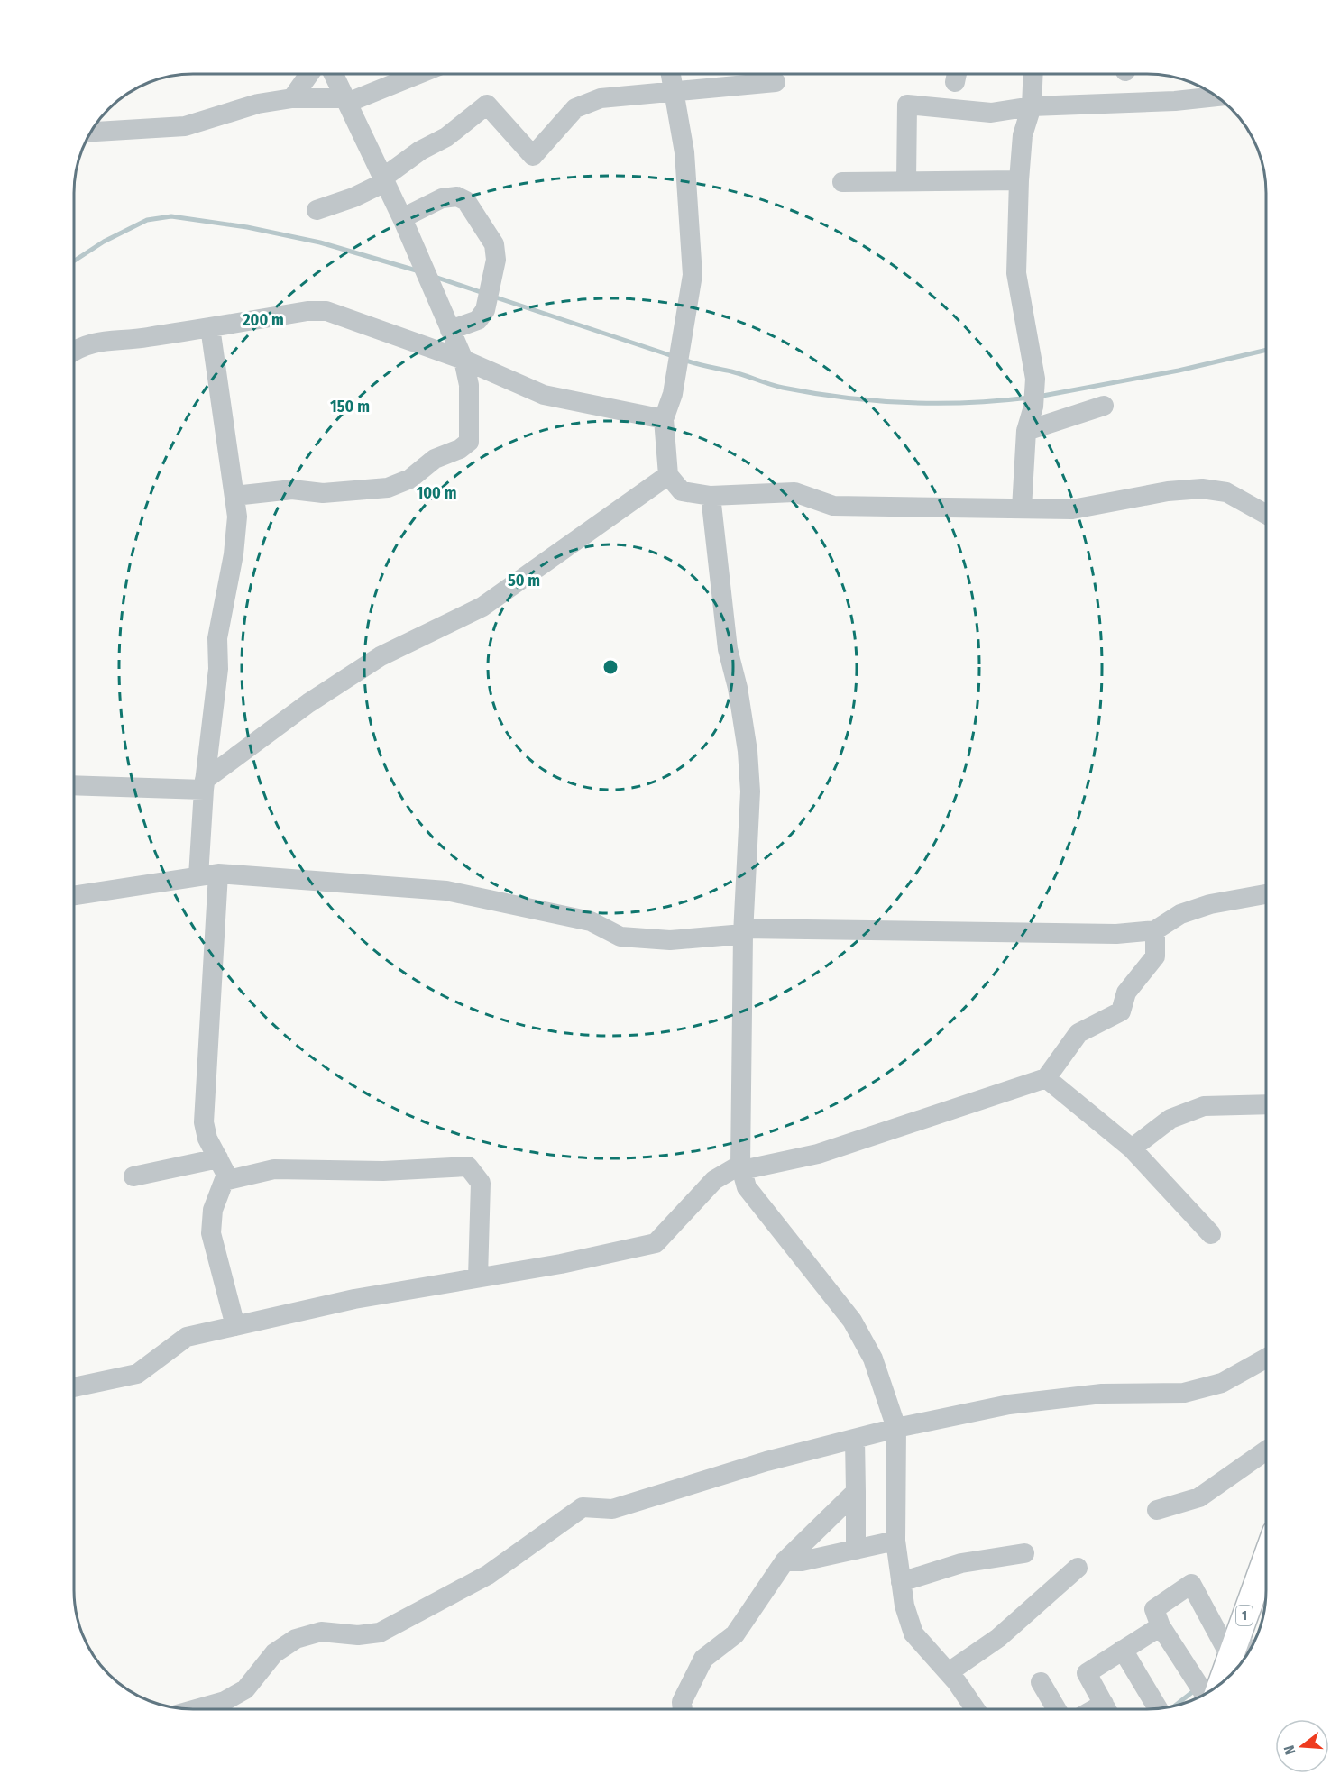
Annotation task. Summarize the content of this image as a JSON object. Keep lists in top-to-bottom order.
{
  "streets": {
    "main road": ["1"]
  },
  "north": "left",
  "rings": [
    "200 m",
    "150 m",
    "100 m",
    "50 m"
  ]
}
